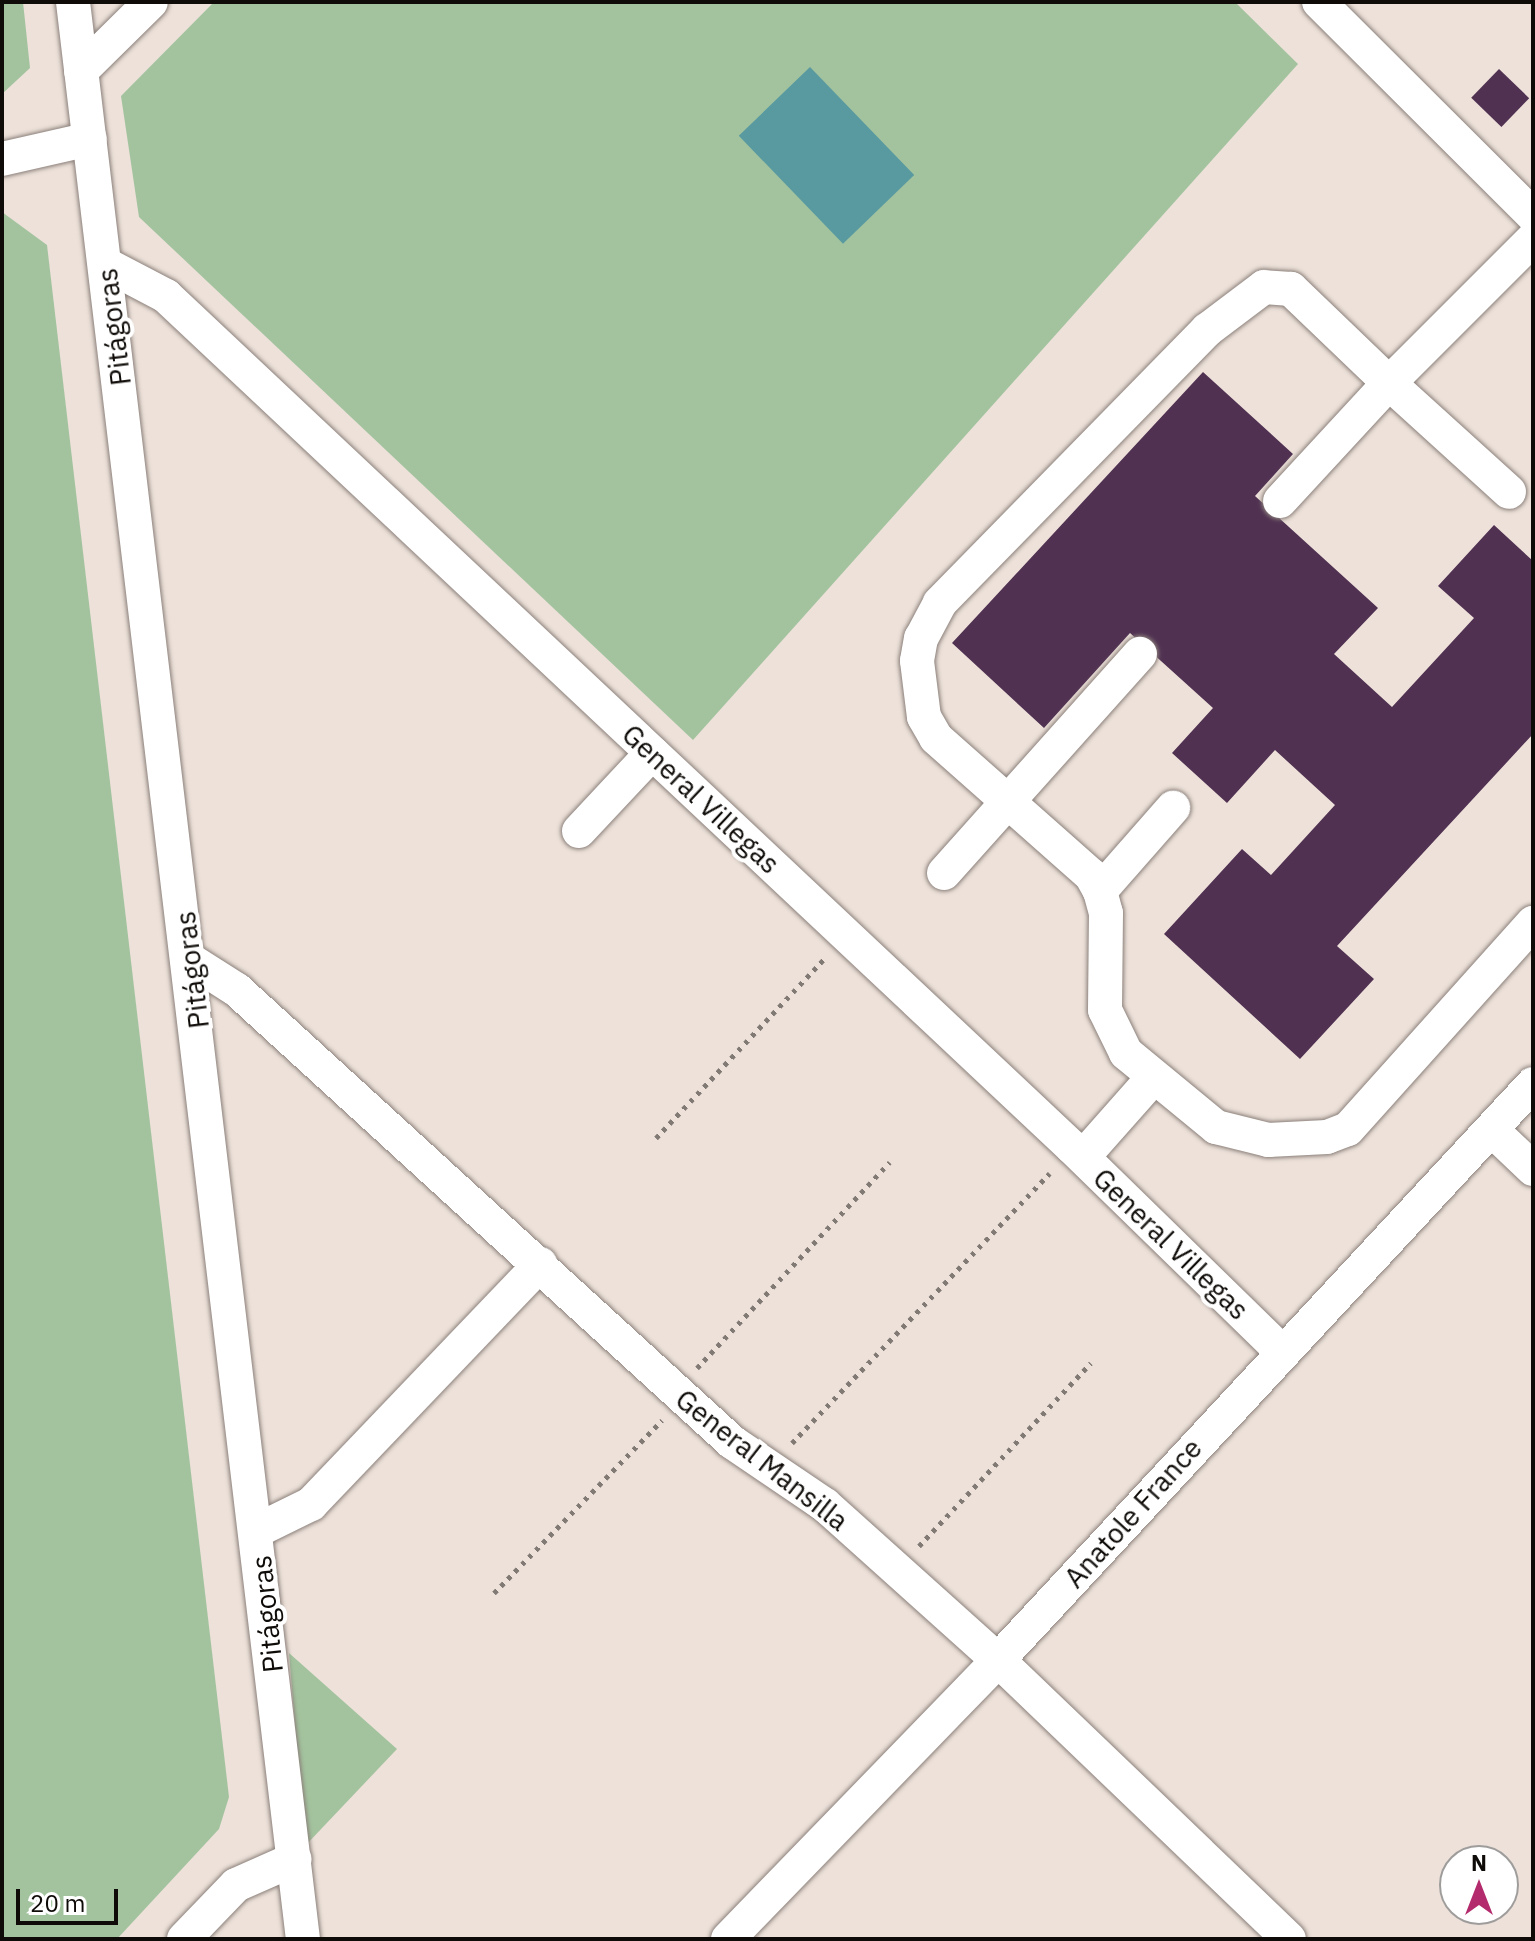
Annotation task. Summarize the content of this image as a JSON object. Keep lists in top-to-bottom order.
{
  "streets": {
    "street": [
      "Pitágoras",
      "General Villegas",
      "General Mansilla",
      "Anatole France"
    ]
  },
  "crossings": [
    ["Pitágoras", "General Villegas"],
    ["Pitágoras", "General Mansilla"],
    ["General Villegas", "Anatole France"],
    ["General Mansilla", "Anatole France"]
  ],
  "scale_bar": "20 m",
  "north": "top"
}
